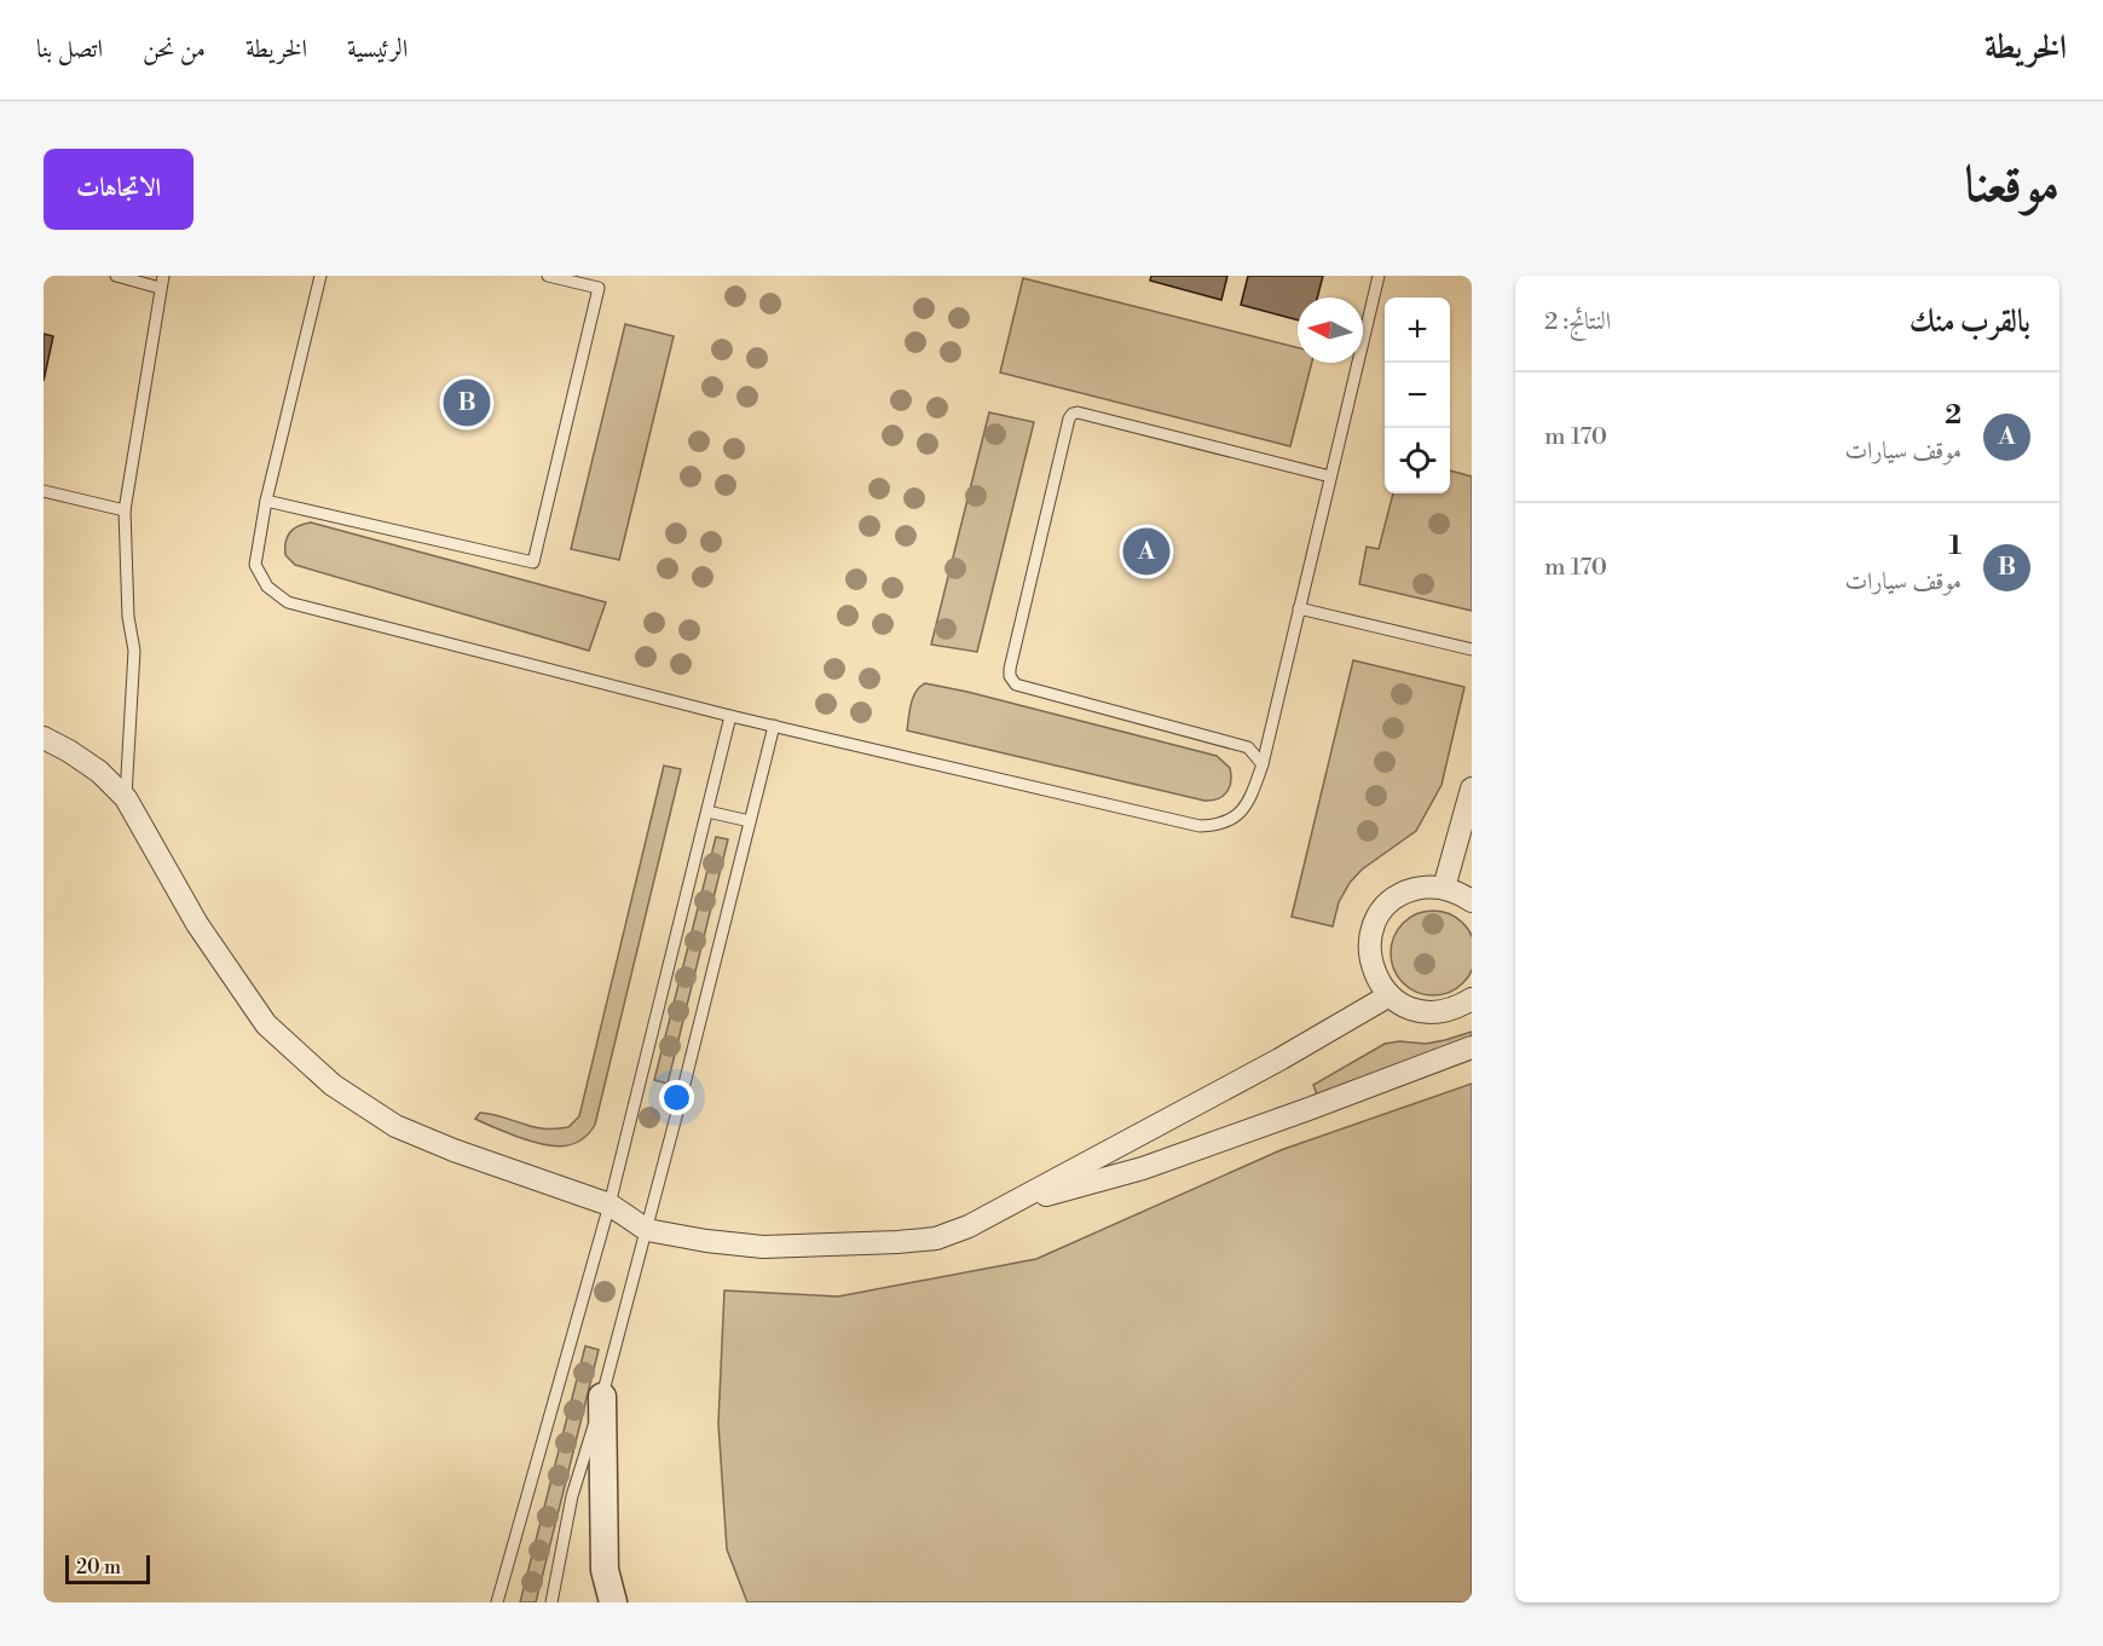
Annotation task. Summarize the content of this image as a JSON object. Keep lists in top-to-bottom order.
{
  "scale_bar": "20 m",
  "north": "left",
  "page": {
    "header": "الخريطة",
    "nav": [
      "الرئيسية",
      "الخريطة",
      "من نحن",
      "اتصل بنا"
    ],
    "title": "موقعنا",
    "buttons": "الاتجاهات",
    "heading": ["بالقرب منك", "النتائج: 2"],
    "map_buttons": ["+", "−"],
    "list": [
      {
        "mark": "A",
        "name": "2",
        "note": "موقف سيارات",
        "value": "170 m"
      },
      {
        "mark": "B",
        "name": "1",
        "note": "موقف سيارات",
        "value": "170 m"
      }
    ],
    "pins": ["B", "A"],
    "scale": "20 m"
  }
}
